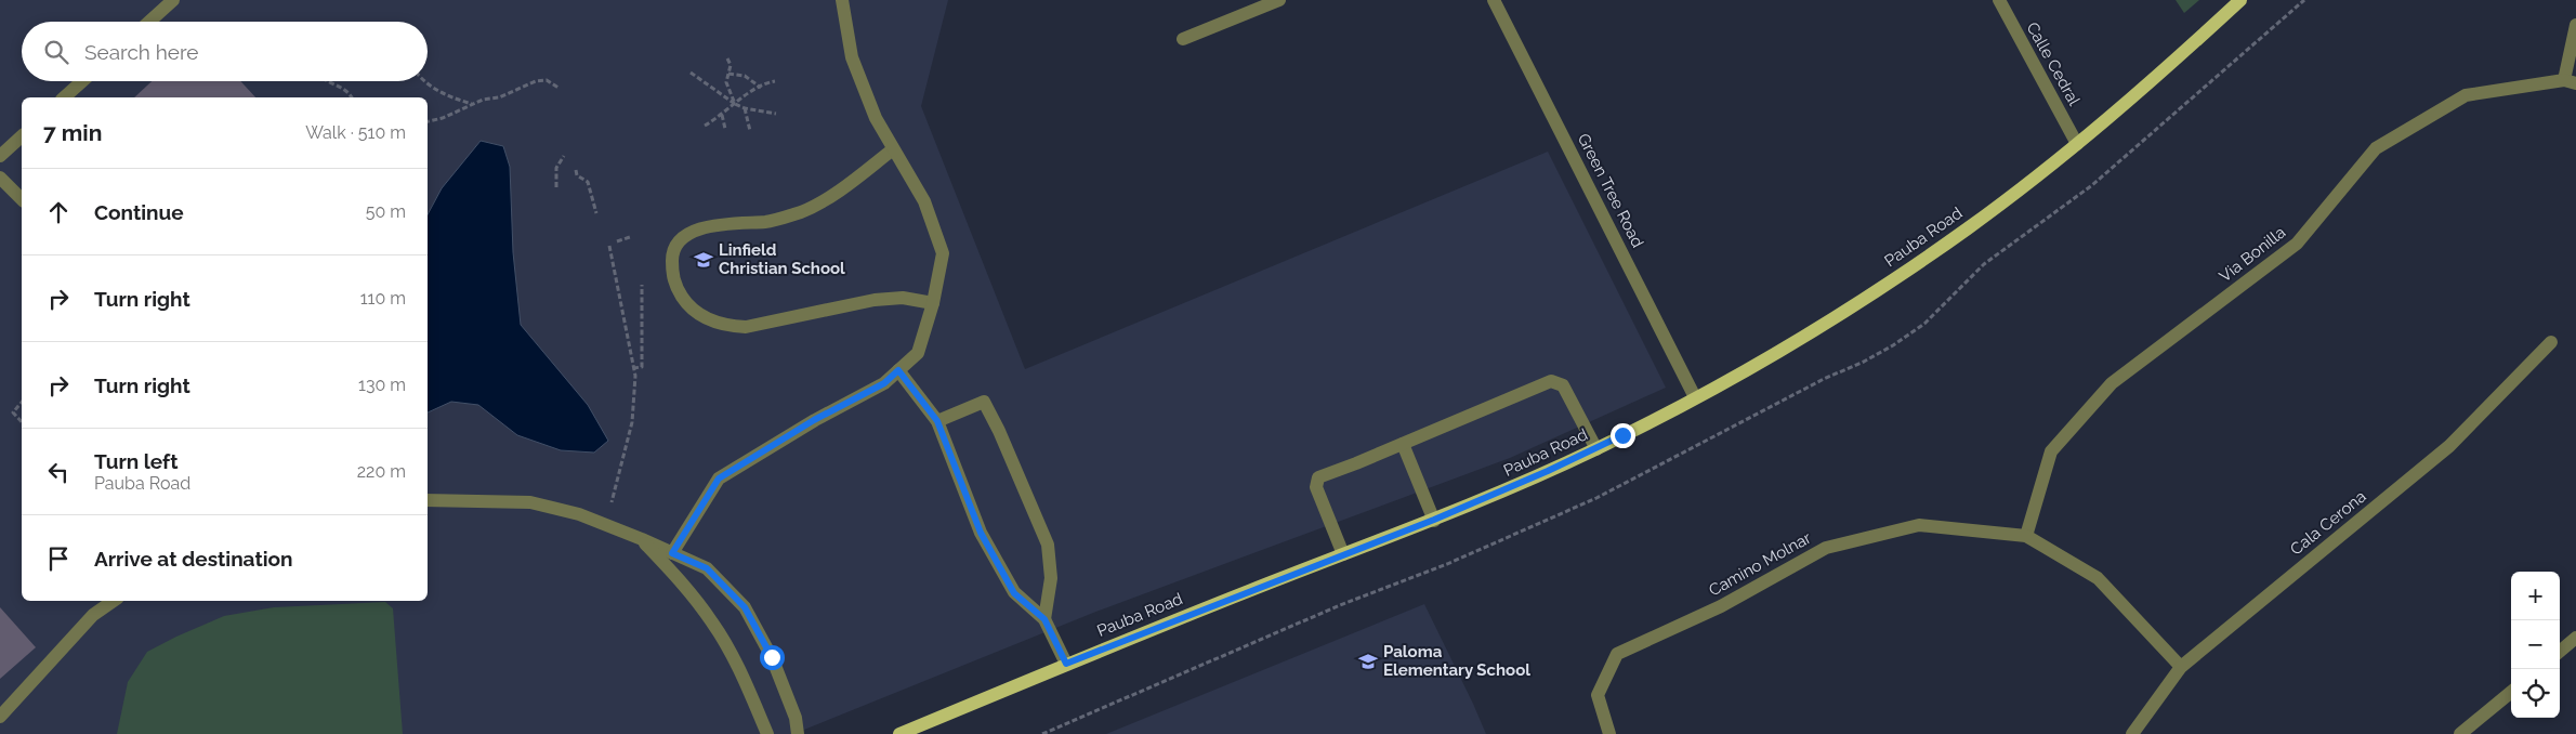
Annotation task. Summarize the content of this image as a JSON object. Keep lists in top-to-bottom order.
{
  "streets": {
    "main road": ["Pauba Road"],
    "street": [
      "Calle Cedral",
      "Green Tree Road",
      "Via Bonilla",
      "Cala Cerona",
      "Camino Molnar"
    ]
  },
  "crossings": [
    ["Calle Cedral", "Pauba Road"],
    ["Green Tree Road", "Pauba Road"],
    ["Via Bonilla", "Camino Molnar"],
    ["Cala Cerona", "Camino Molnar"]
  ],
  "places": {
    "school or university": ["Linfield Christian School", "Paloma Elementary School"]
  },
  "page": {
    "search": "Search here",
    "heading": ["7 min", "Walk · 510 m"],
    "list": [
      ["Continue", "50 m"],
      ["Turn right", "110 m"],
      ["Turn right", "130 m"],
      ["Turn left", "Pauba Road", "220 m"],
      "Arrive at destination"
    ],
    "map_buttons": ["+", "−"]
  }
}
